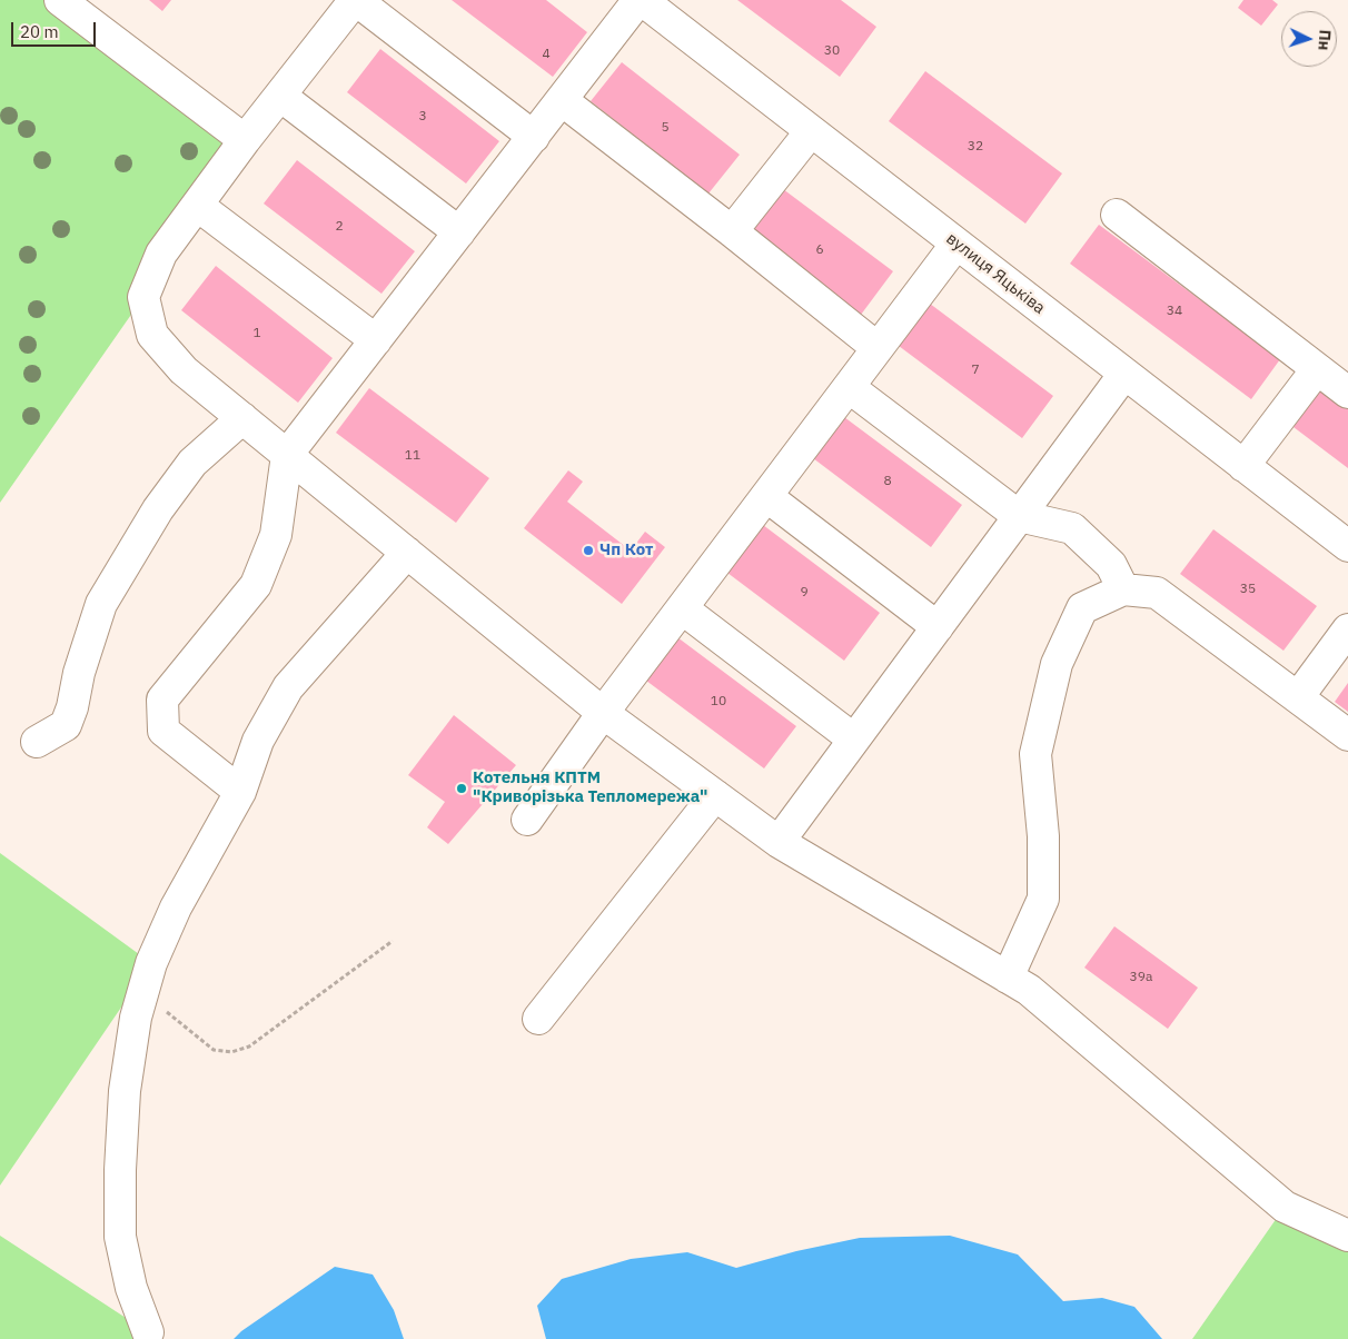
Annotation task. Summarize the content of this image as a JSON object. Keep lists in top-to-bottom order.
{
  "streets": {
    "street": ["вулиця Яцьківа"]
  },
  "places": ["Чп Кот", "Котельня КПТМ \"Криворізька Тепломережа\""],
  "house_numbers": [
    "30",
    "4",
    "3",
    "5",
    "32",
    "2",
    "6",
    "34",
    "1",
    "7",
    "11",
    "8",
    "35",
    "9",
    "10",
    "39а"
  ],
  "scale_bar": "20 m",
  "north": "right"
}
